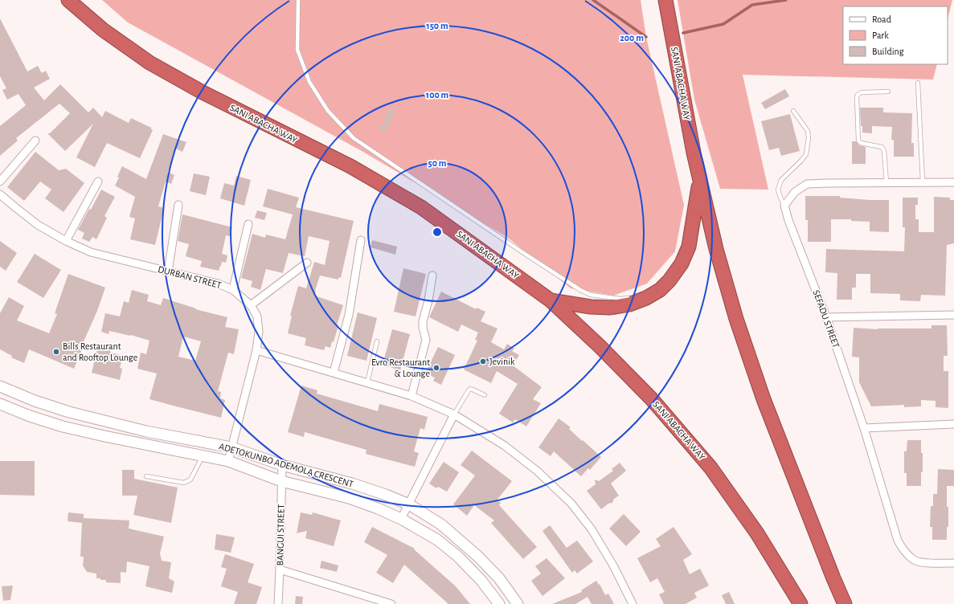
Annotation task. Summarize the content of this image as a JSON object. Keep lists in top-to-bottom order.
{
  "streets": {
    "highway": ["SANI ABACHA WAY"],
    "main road": ["ADETOKUNBO ADEMOLA CRESCENT"],
    "street": ["DURBAN STREET", "SEFADU STREET", "BANGUI STREET"]
  },
  "crossings": [
    ["DURBAN STREET", "ADETOKUNBO ADEMOLA CRESCENT"],
    ["ADETOKUNBO ADEMOLA CRESCENT", "BANGUI STREET"]
  ],
  "places": ["Bills Restaurant and Rooftop Lounge", "Jevinik", "Evro Restaurant & Lounge"],
  "legend": ["Road", "Park", "Building"],
  "rings": [
    "150 m",
    "200 m",
    "100 m",
    "50 m"
  ]
}
